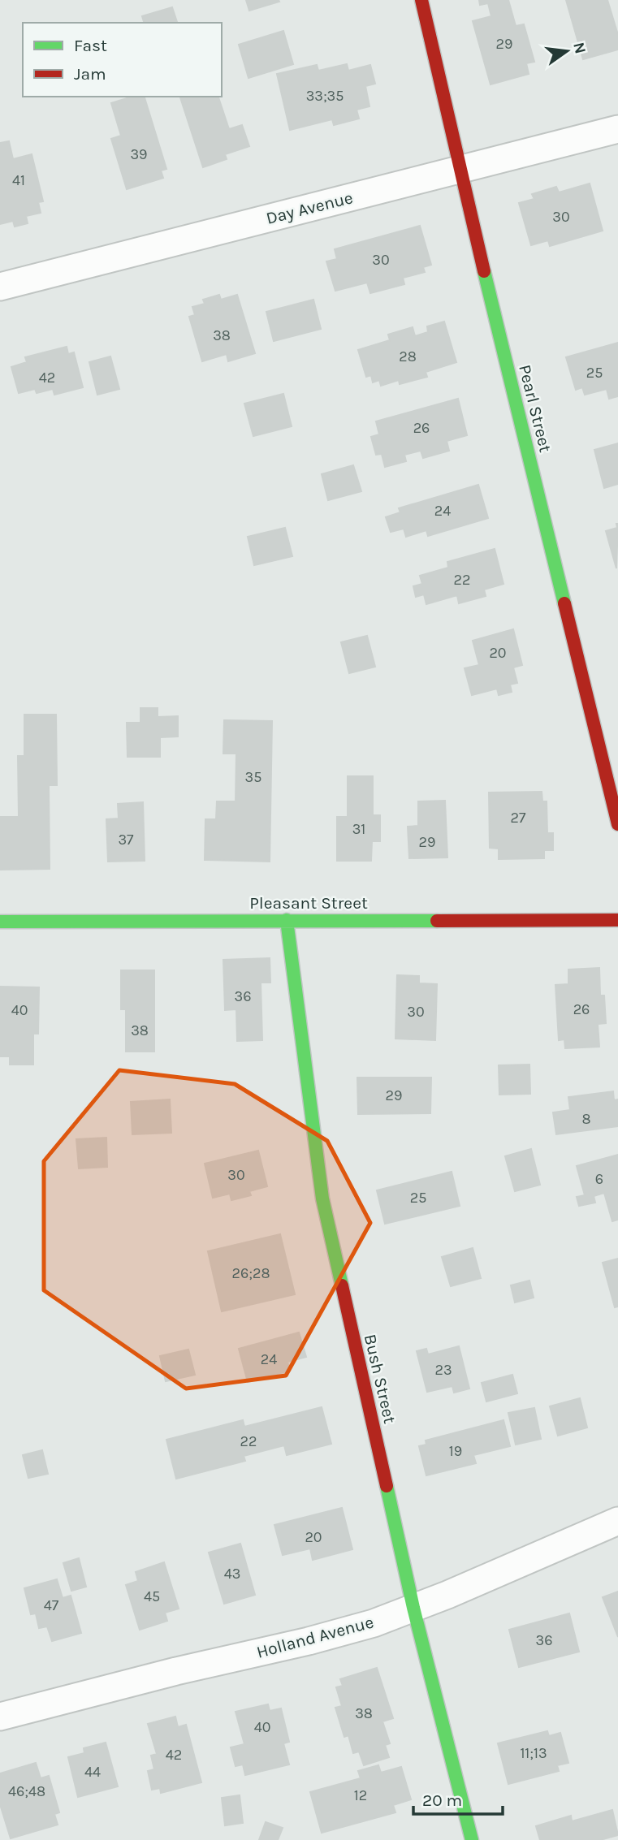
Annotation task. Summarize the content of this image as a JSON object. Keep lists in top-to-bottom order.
{
  "streets": {
    "street": [
      "Day Avenue",
      "Pearl Street",
      "Pleasant Street",
      "Bush Street",
      "Holland Avenue"
    ]
  },
  "crossings": [
    ["Day Avenue", "Pearl Street"],
    ["Pleasant Street", "Bush Street"],
    ["Bush Street", "Holland Avenue"]
  ],
  "house_numbers": [
    "29",
    "33;35",
    "39",
    "41",
    "30",
    "30",
    "38",
    "28",
    "25",
    "42",
    "26",
    "24",
    "22",
    "20",
    "35",
    "27",
    "31",
    "37",
    "29",
    "36",
    "26",
    "40",
    "30",
    "38",
    "29",
    "8",
    "30",
    "6",
    "25",
    "26;28",
    "24",
    "23",
    "22",
    "19",
    "20",
    "43",
    "45",
    "47",
    "36",
    "38",
    "40",
    "11;13",
    "42",
    "44",
    "46;48",
    "12"
  ],
  "legend": ["Fast", "Jam"],
  "scale_bar": "20 m",
  "north": "right"
}
